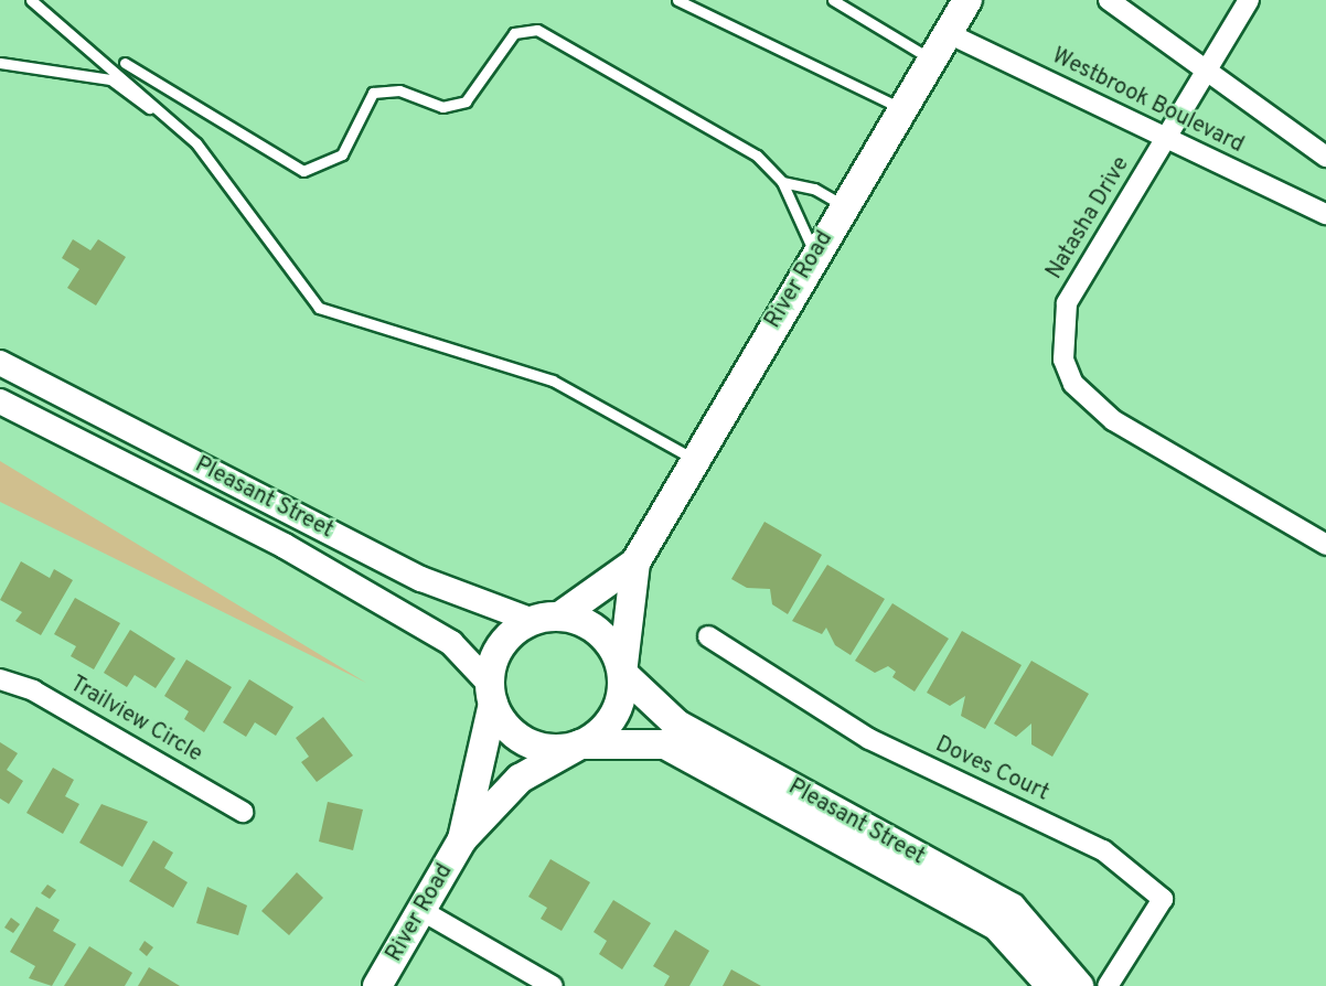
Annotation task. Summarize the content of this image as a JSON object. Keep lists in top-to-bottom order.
{
  "streets": {
    "main road": ["River Road", "Pleasant Street"],
    "street": [
      "Westbrook Boulevard",
      "Natasha Drive",
      "Trailview Circle",
      "Doves Court"
    ]
  },
  "crossings": [
    ["Westbrook Boulevard", "Natasha Drive"],
    ["Westbrook Boulevard", "River Road"],
    ["River Road", "Pleasant Street"]
  ]
}
